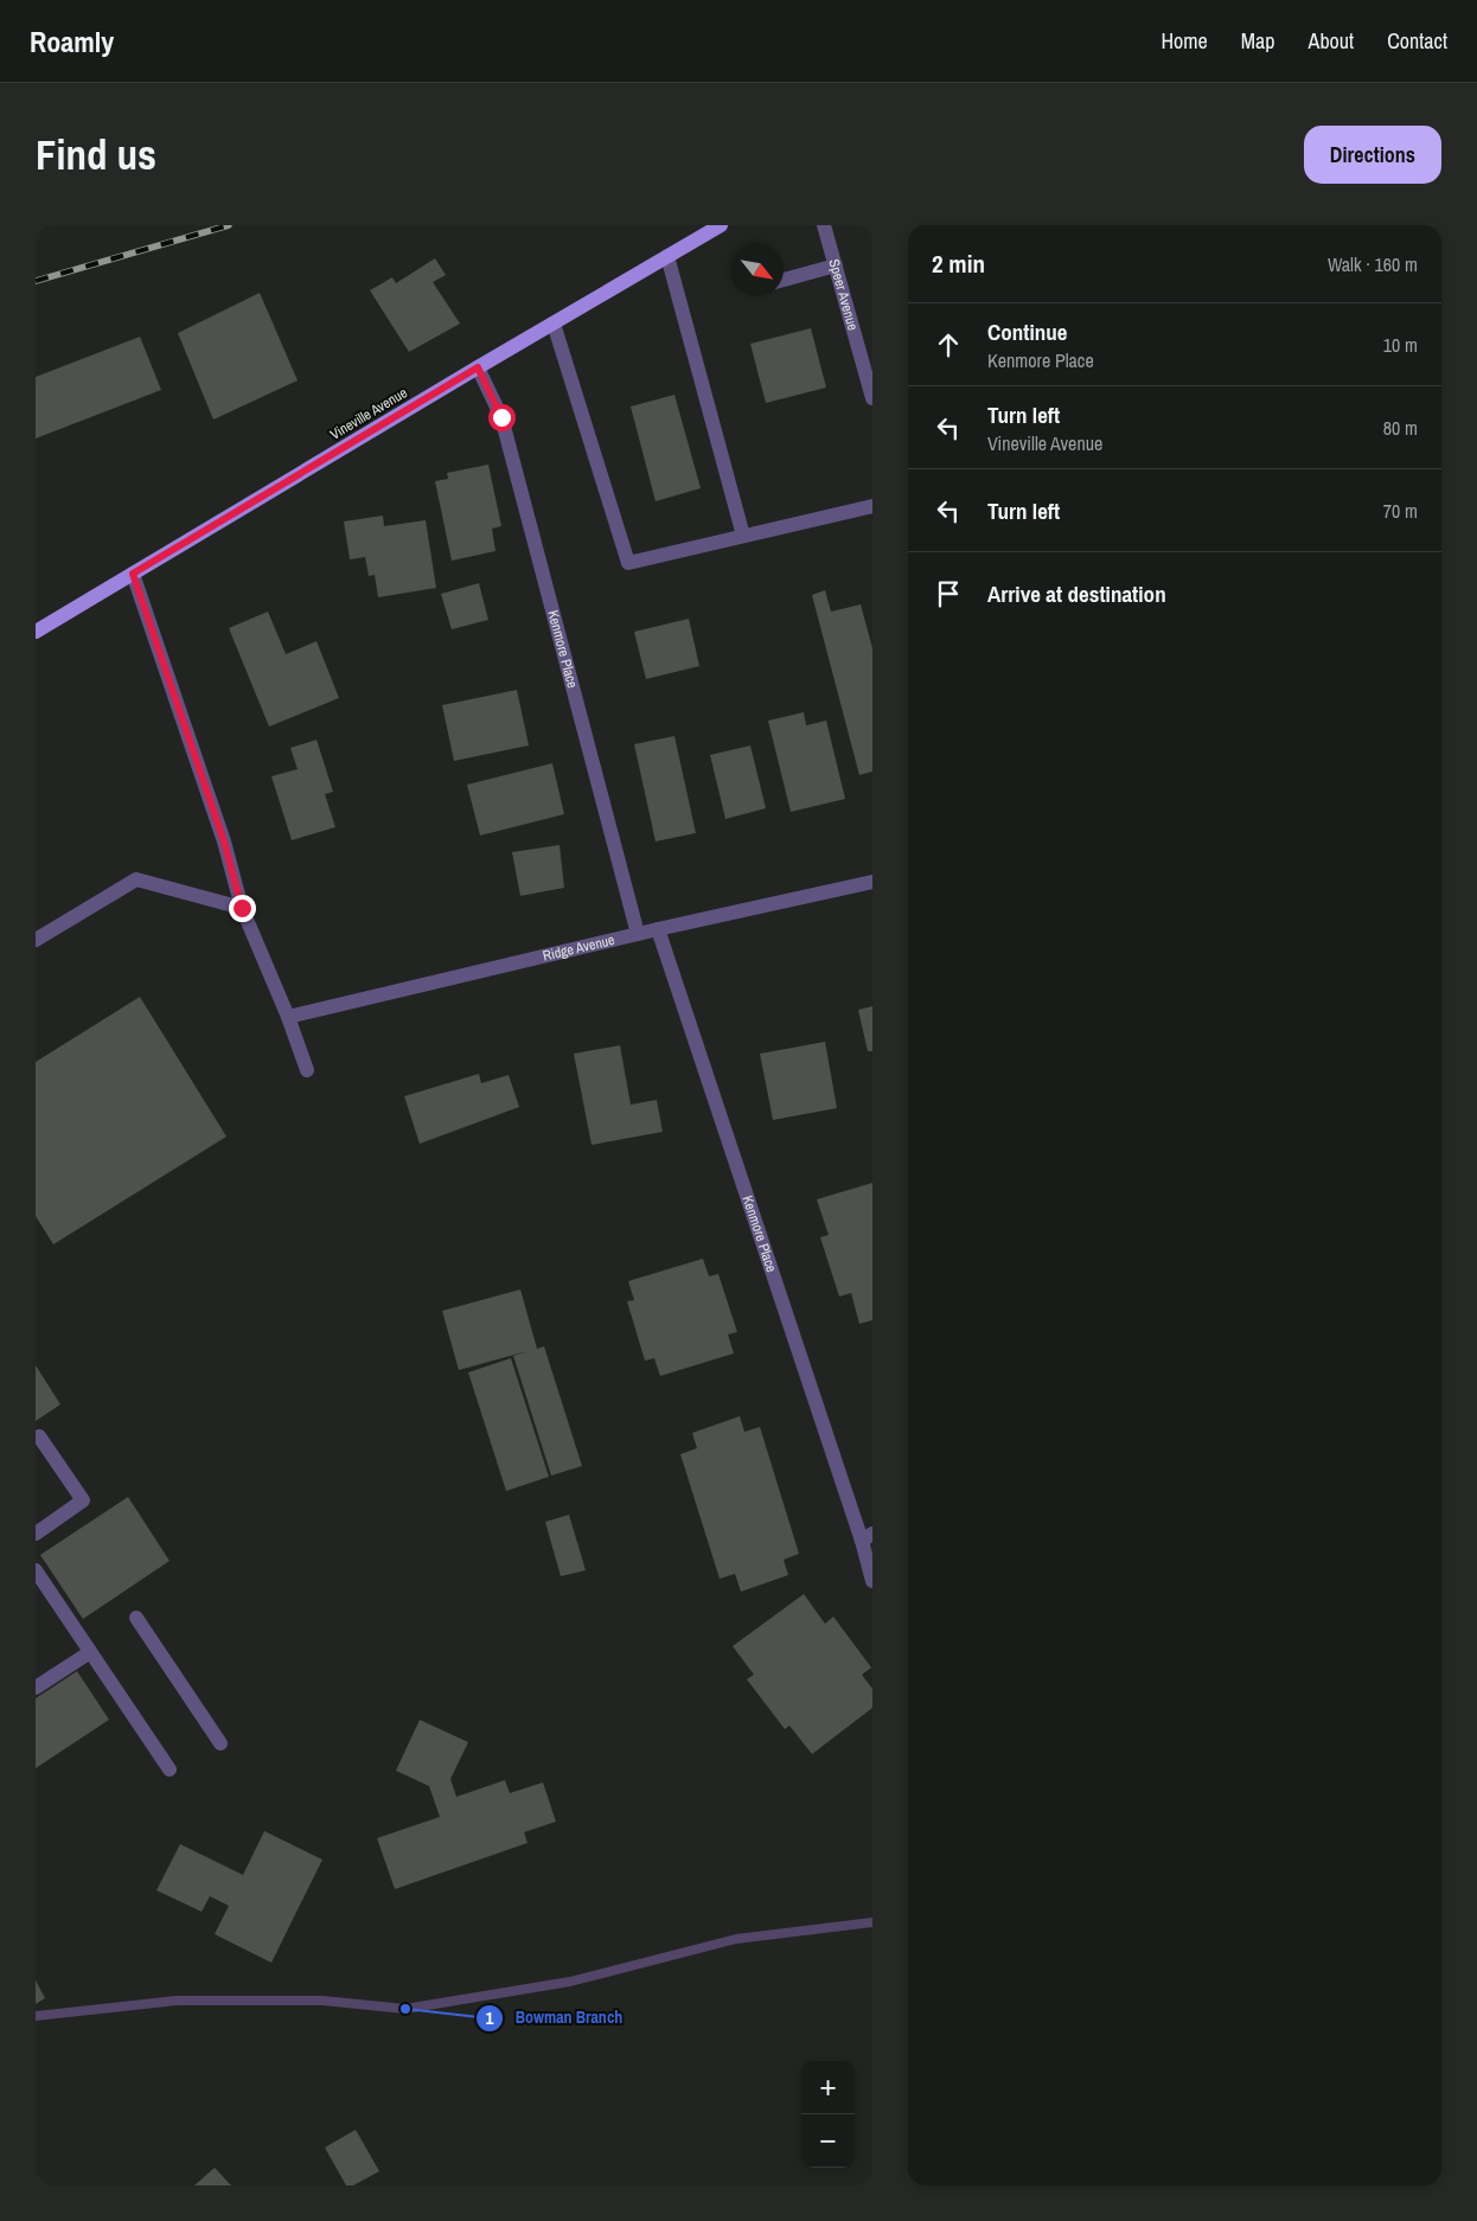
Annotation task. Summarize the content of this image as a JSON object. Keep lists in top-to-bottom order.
{
  "streets": {
    "main road": ["Vineville Avenue"],
    "street": ["Speer Avenue", "Kenmore Place", "Ridge Avenue"]
  },
  "crossings": [
    ["Vineville Avenue", "Kenmore Place"],
    ["Kenmore Place", "Ridge Avenue"]
  ],
  "places": ["Bowman Branch"],
  "north": "bottom right",
  "page": {
    "header": "Roamly",
    "nav": [
      "Home",
      "Map",
      "About",
      "Contact"
    ],
    "buttons": "Directions",
    "title": "Find us",
    "heading": ["2 min", "Walk · 160 m"],
    "list": [
      ["Continue", "Kenmore Place", "10 m"],
      ["Turn left", "Vineville Avenue", "80 m"],
      ["Turn left", "70 m"],
      "Arrive at destination"
    ],
    "map_buttons": ["+", "−"]
  }
}
